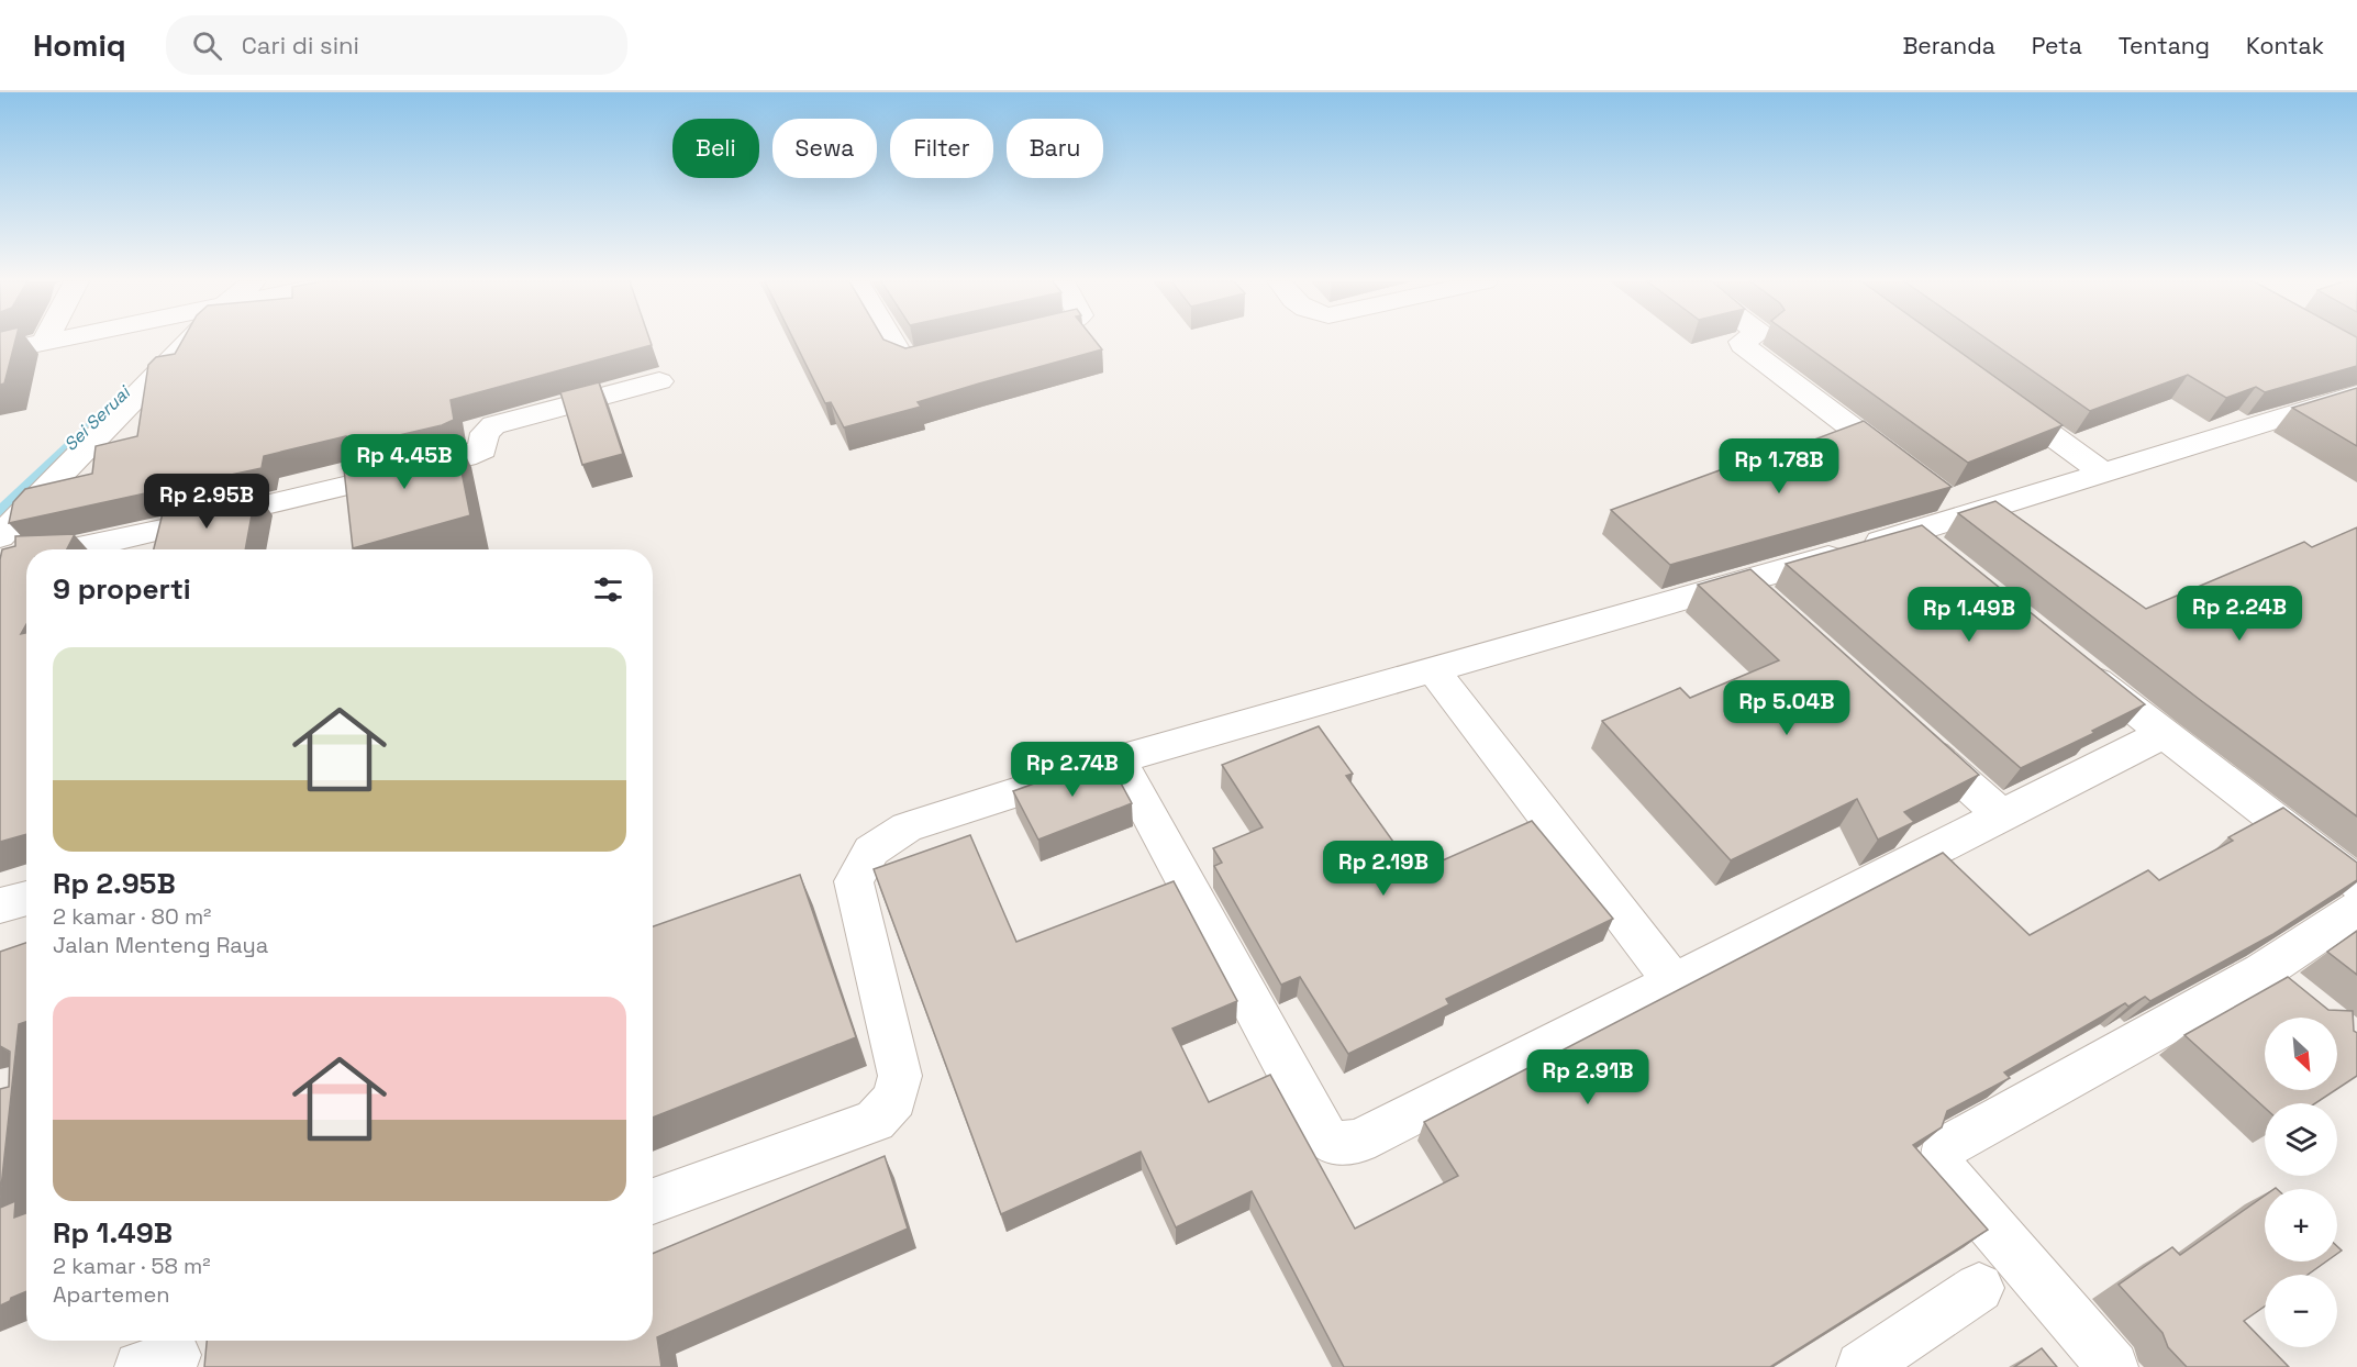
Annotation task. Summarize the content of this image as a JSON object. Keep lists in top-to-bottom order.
{
  "water": ["Sei Seruai"],
  "north": "bottom right",
  "page": {
    "header": "Homiq",
    "search": "Cari di sini",
    "nav": [
      "Beranda",
      "Peta",
      "Tentang",
      "Kontak"
    ],
    "chip": [
      "Beli",
      "Sewa",
      "Filter",
      "Baru"
    ],
    "price": [
      "Rp 4.45B",
      "Rp 1.78B",
      "Rp 2.95B",
      "Rp 2.24B",
      "Rp 1.49B",
      "Rp 5.04B",
      "Rp 2.74B",
      "Rp 2.19B",
      "Rp 2.91B"
    ],
    "heading": "9 properti",
    "list": [
      {
        "name": "Rp 2.95B",
        "note": "2 kamar · 80 m² · Jalan Menteng Raya"
      },
      {
        "name": "Rp 1.49B",
        "note": "2 kamar · 58 m² · Apartemen"
      }
    ],
    "map_buttons": ["+", "−"]
  }
}
